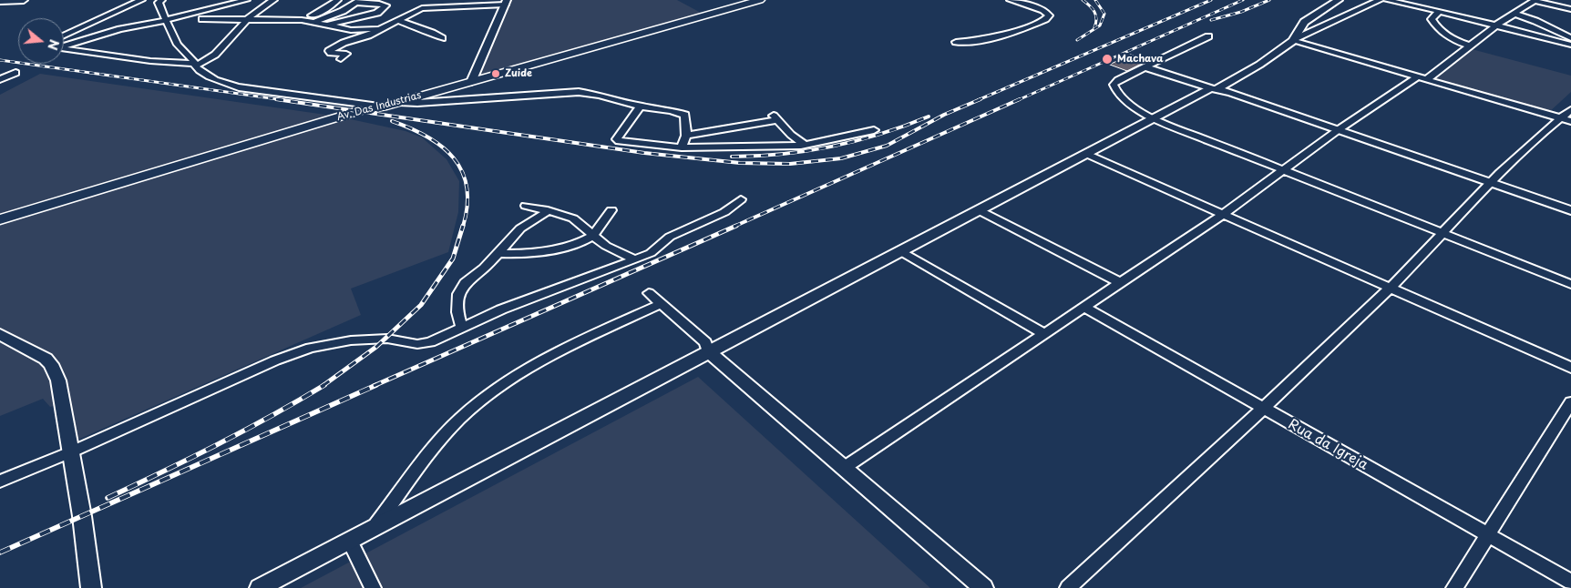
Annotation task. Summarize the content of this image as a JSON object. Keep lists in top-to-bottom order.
{
  "streets": {
    "main road": ["Av. Das Industrias"],
    "street": ["Rua da Igreja"]
  },
  "places": ["Machava", "Zuide"],
  "north": "right"
}
